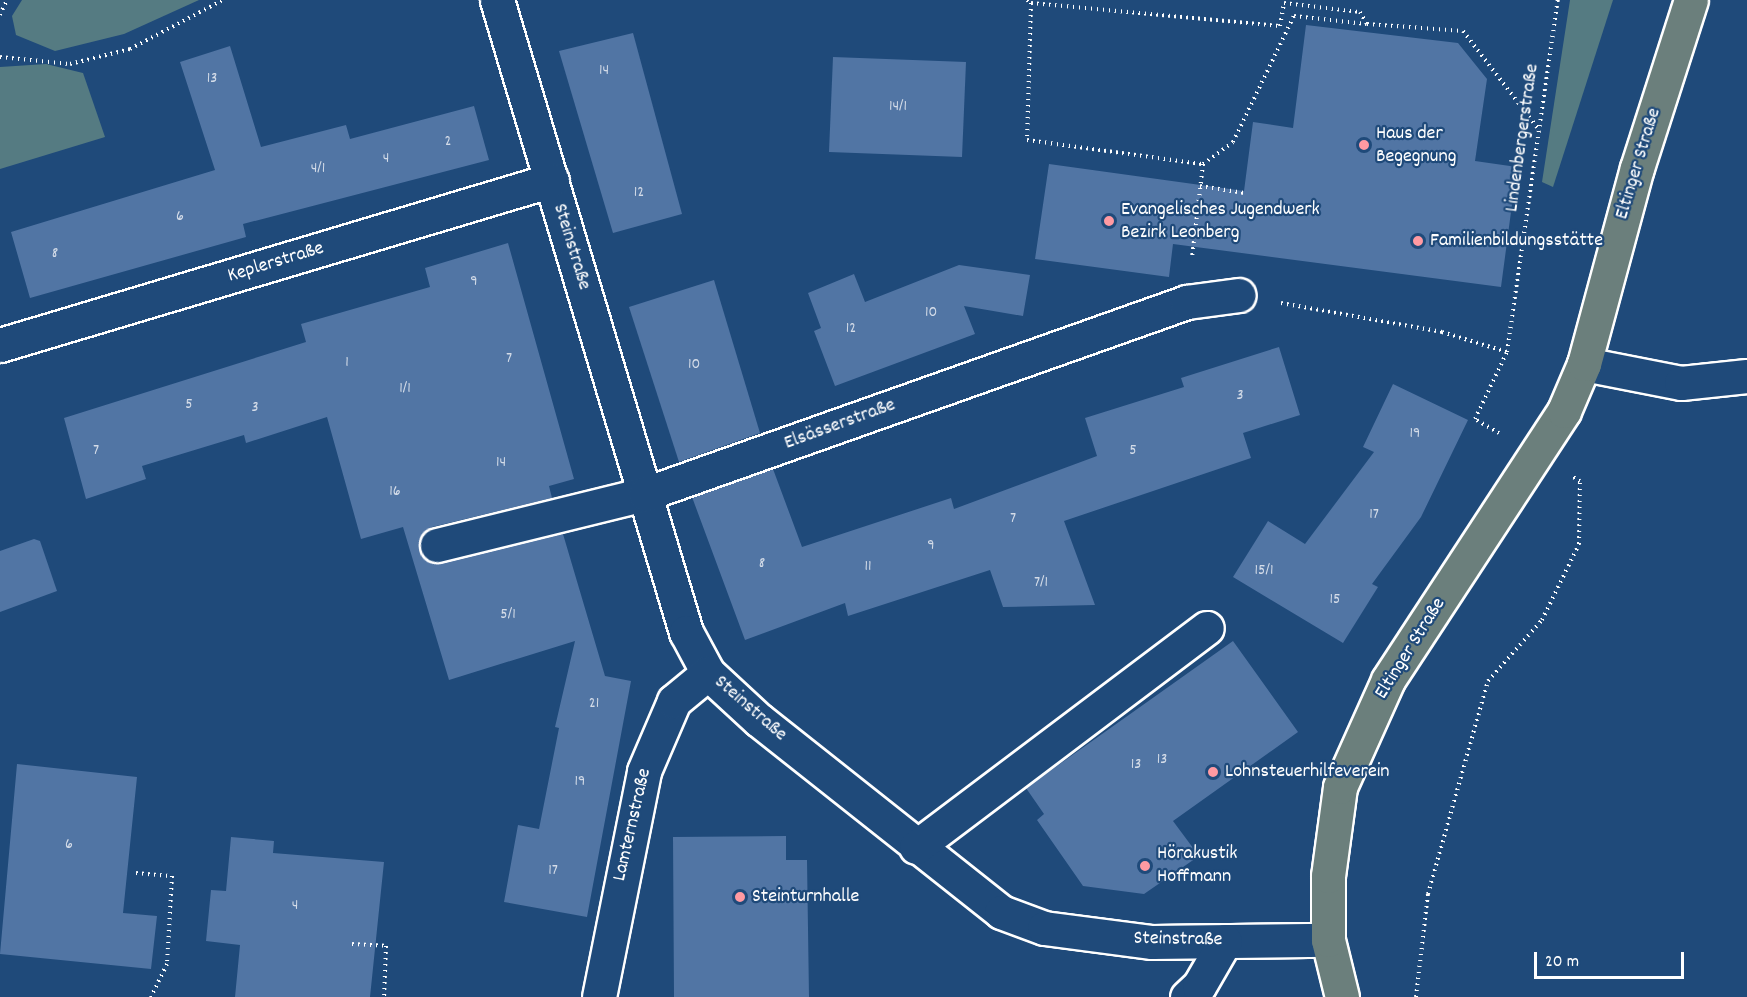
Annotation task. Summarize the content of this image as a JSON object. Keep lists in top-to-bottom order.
{
  "streets": {
    "main road": ["Eltinger Straße"],
    "street": [
      "Steinstraße",
      "Keplerstraße",
      "Elsässerstraße",
      "Lamternstraße"
    ],
    "path": ["Lindenbergerstraße"]
  },
  "crossings": [
    ["Lindenbergerstraße", "Eltinger Straße"],
    ["Eltinger Straße", "Steinstraße"],
    ["Steinstraße", "Keplerstraße"],
    ["Steinstraße", "Elsässerstraße"],
    ["Steinstraße", "Lamternstraße"]
  ],
  "places": [
    "Haus der Begegnung",
    "Evangelisches Jugendwerk Bezirk Leonberg",
    "Familienbildungsstätte",
    "Lohnsteuerhilfeverein",
    "Hörakustik Hoffmann",
    "Steinturnhalle"
  ],
  "house_numbers": [
    "14",
    "13",
    "14/1",
    "2",
    "4",
    "4/1",
    "12",
    "6",
    "8",
    "9",
    "10",
    "12",
    "7",
    "1",
    "10",
    "1/1",
    "3",
    "5",
    "3",
    "19",
    "7",
    "5",
    "14",
    "16",
    "17",
    "7",
    "9",
    "8",
    "11",
    "15/1",
    "7/1",
    "15",
    "5/1",
    "21",
    "13",
    "13",
    "19",
    "6",
    "17",
    "4"
  ],
  "scale_bar": "20 m"
}
